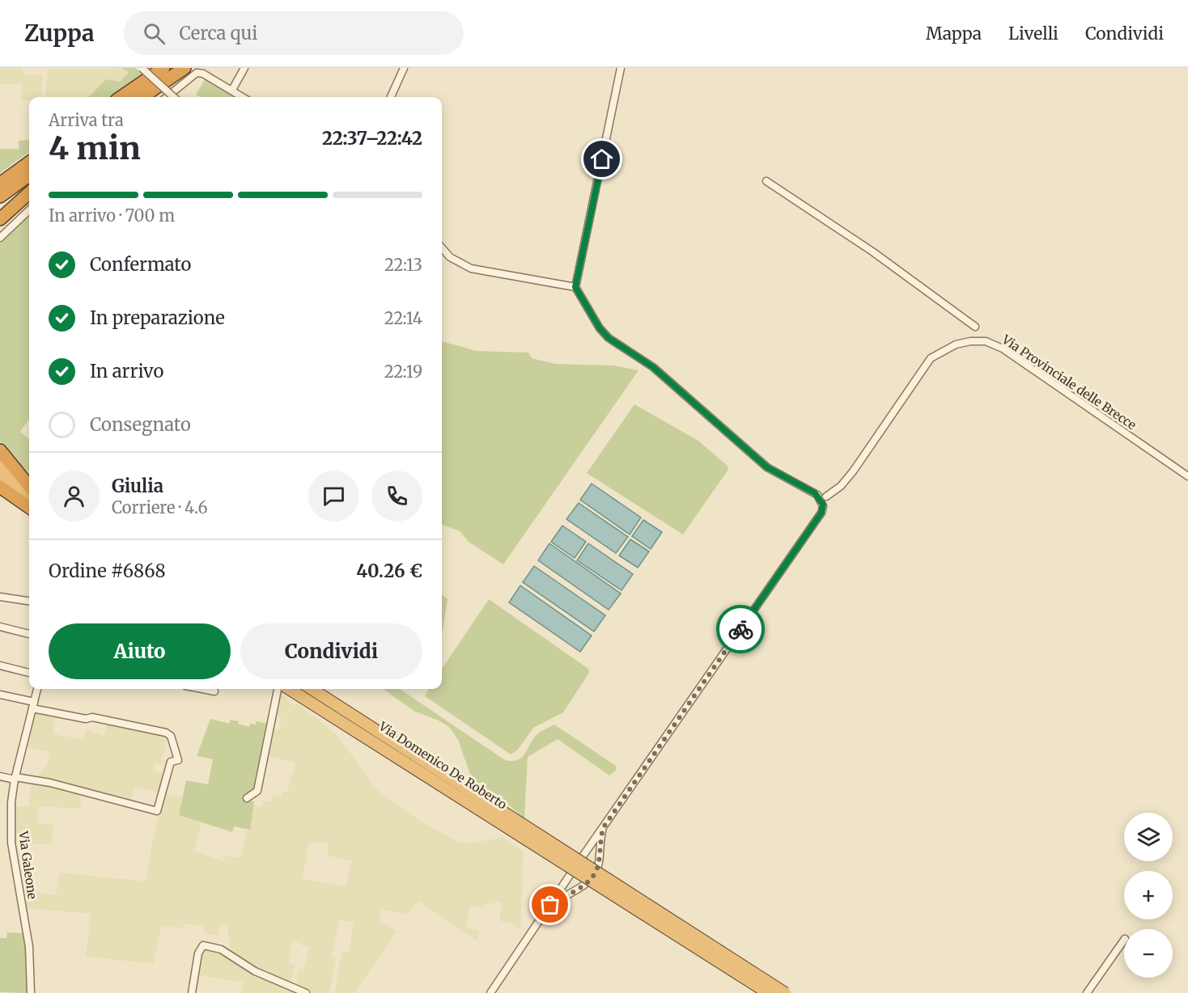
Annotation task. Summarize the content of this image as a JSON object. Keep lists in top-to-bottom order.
{
  "streets": {
    "street": ["Via Provinciale delle Brecce", "Via Domenico De Roberto", "Via Galeone"]
  },
  "page": {
    "header": "Zuppa",
    "search": "Cerca qui",
    "nav": ["Mappa", "Livelli", "Condividi"],
    "heading": ["4 min", "Arriva tra", "22:37–22:42"],
    "panel": [
      "Giulia",
      "Corriere · 4.6",
      "Ordine #6868",
      "40.26 €"
    ],
    "bar": "In arrivo · 700 m",
    "list": [
      ["Confermato", "22:13"],
      ["In preparazione", "22:14"],
      ["In arrivo", "22:19"],
      "Consegnato"
    ],
    "buttons": ["Aiuto", "Condividi"],
    "map_buttons": ["+", "−"]
  }
}
